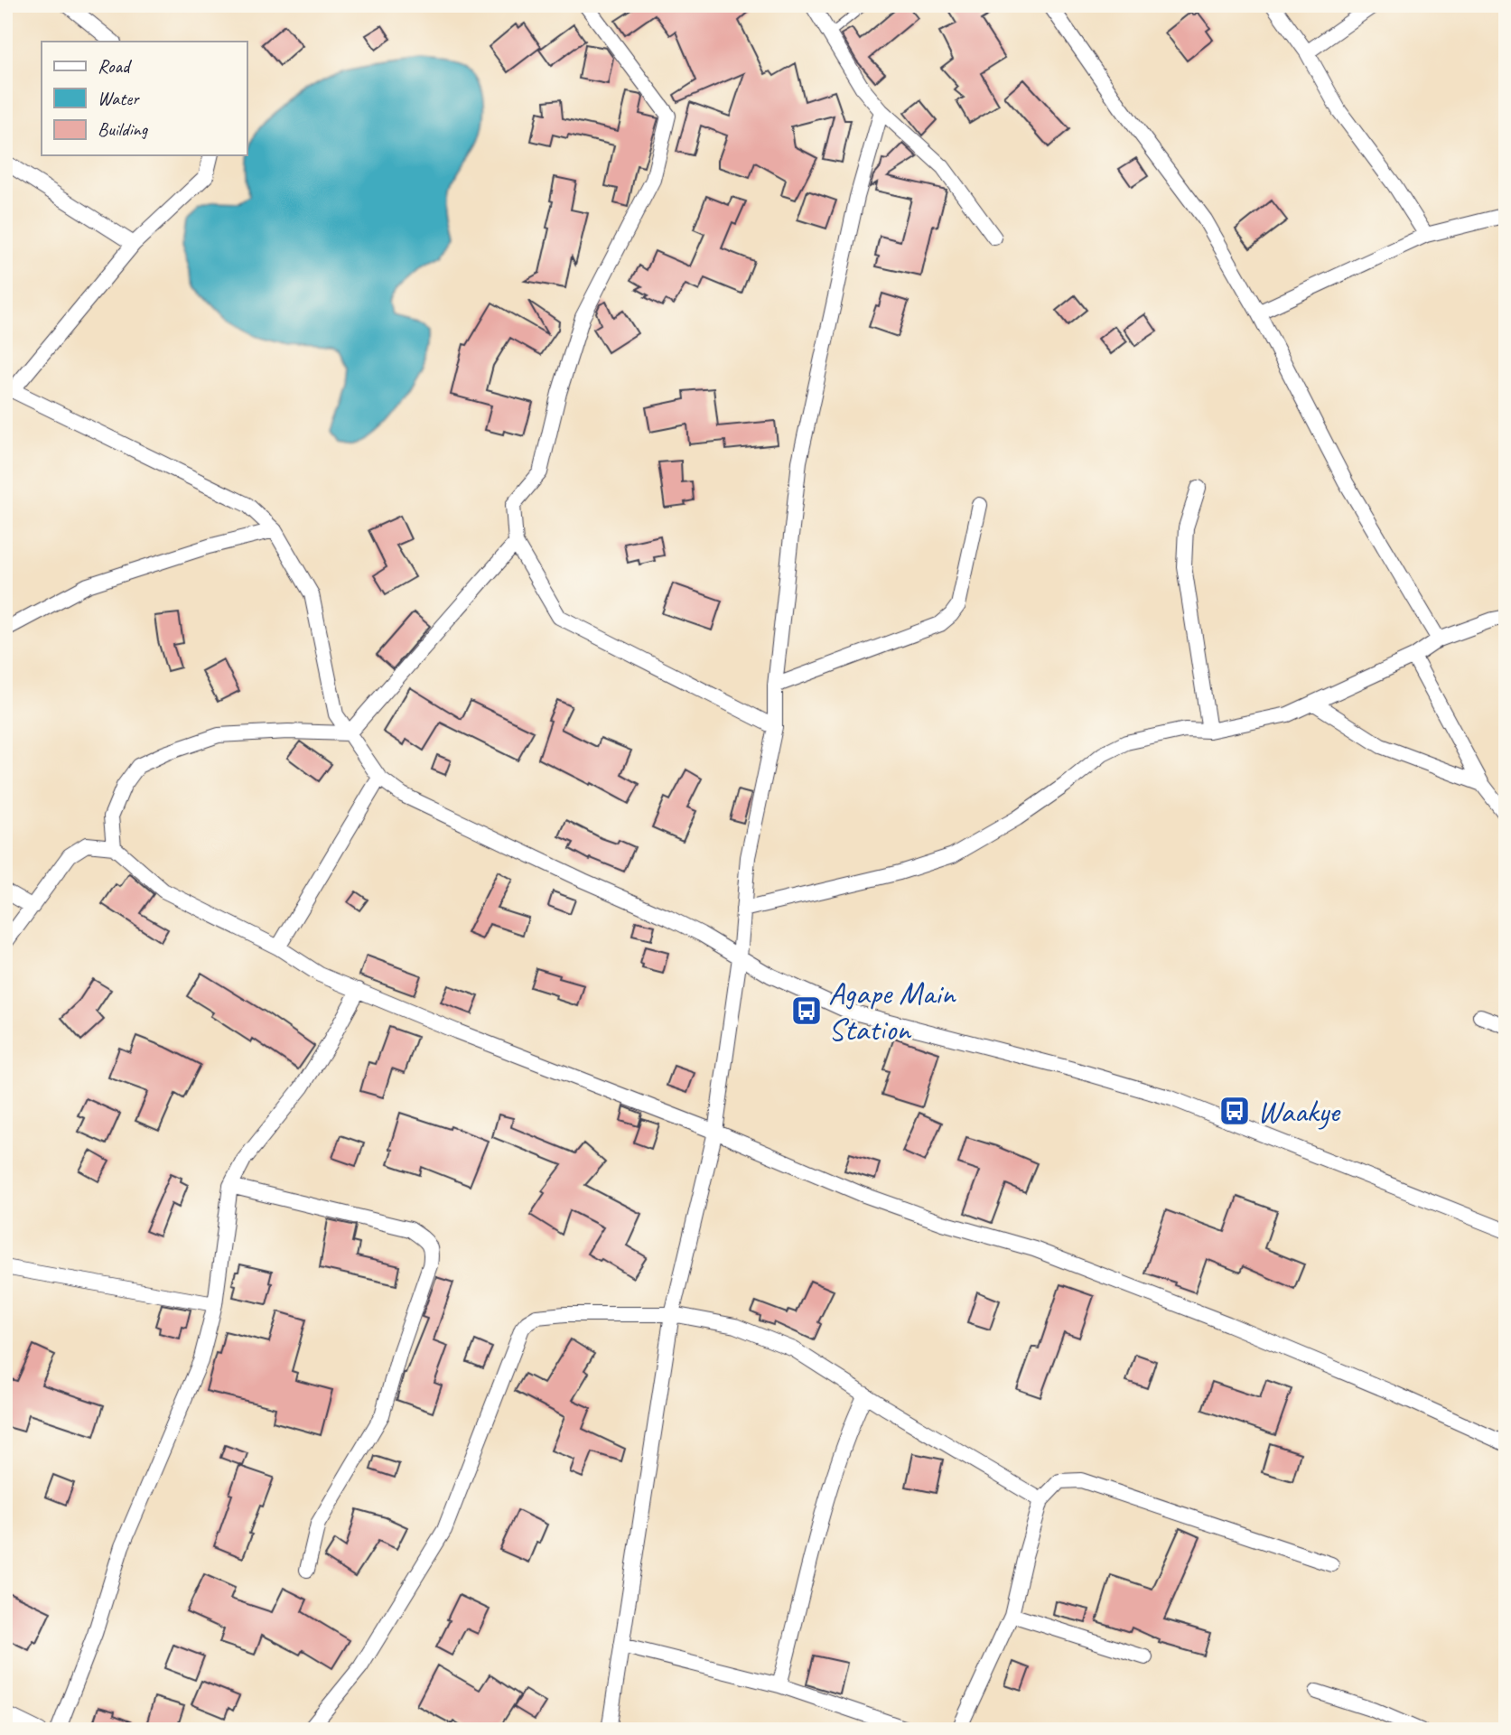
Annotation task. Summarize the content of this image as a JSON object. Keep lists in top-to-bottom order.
{
  "places": {
    "bus stop": ["Agape Main Station", "Waakye"]
  },
  "legend": ["Road", "Water", "Building"]
}
